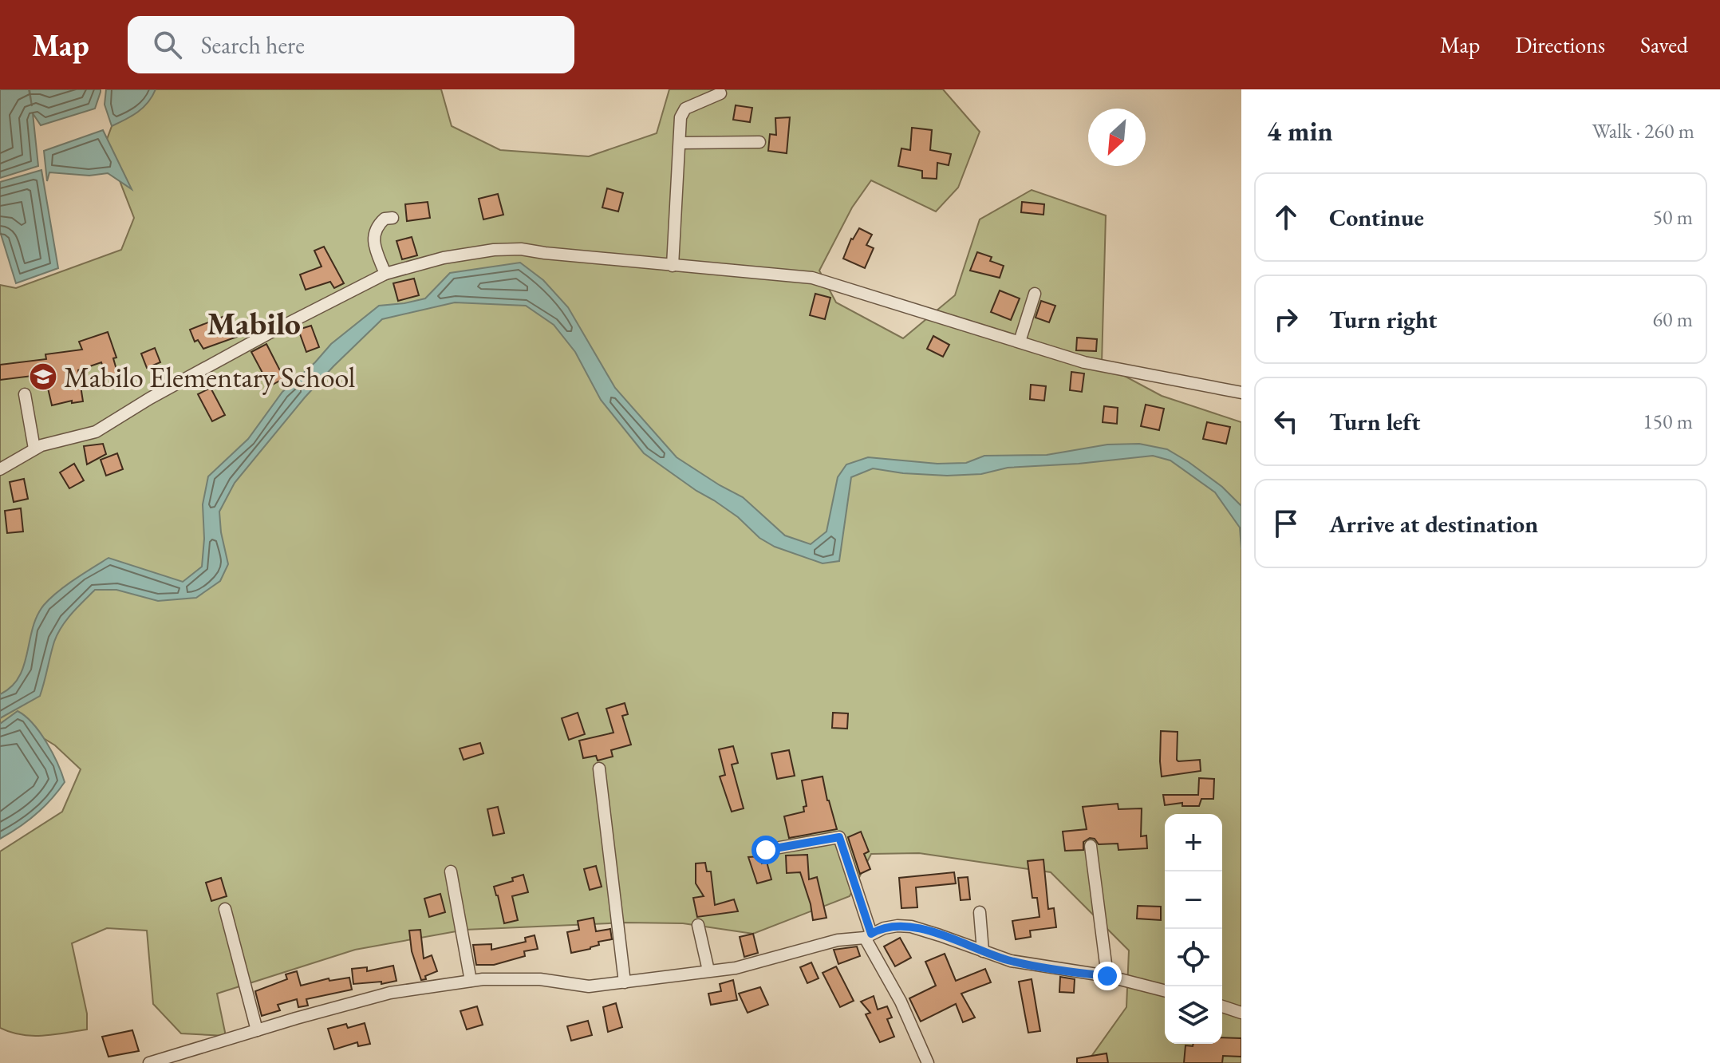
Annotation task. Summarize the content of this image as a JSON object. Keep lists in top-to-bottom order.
{
  "districts": ["Mabilo"],
  "places": {
    "school or university": ["Mabilo Elementary School"]
  },
  "north": "bottom left",
  "page": {
    "header": "Map",
    "search": "Search here",
    "nav": ["Map", "Directions", "Saved"],
    "heading": ["4 min", "Walk · 260 m"],
    "list": [
      ["Continue", "50 m"],
      ["Turn right", "60 m"],
      ["Turn left", "150 m"],
      "Arrive at destination"
    ],
    "map_buttons": ["+", "−"]
  }
}
